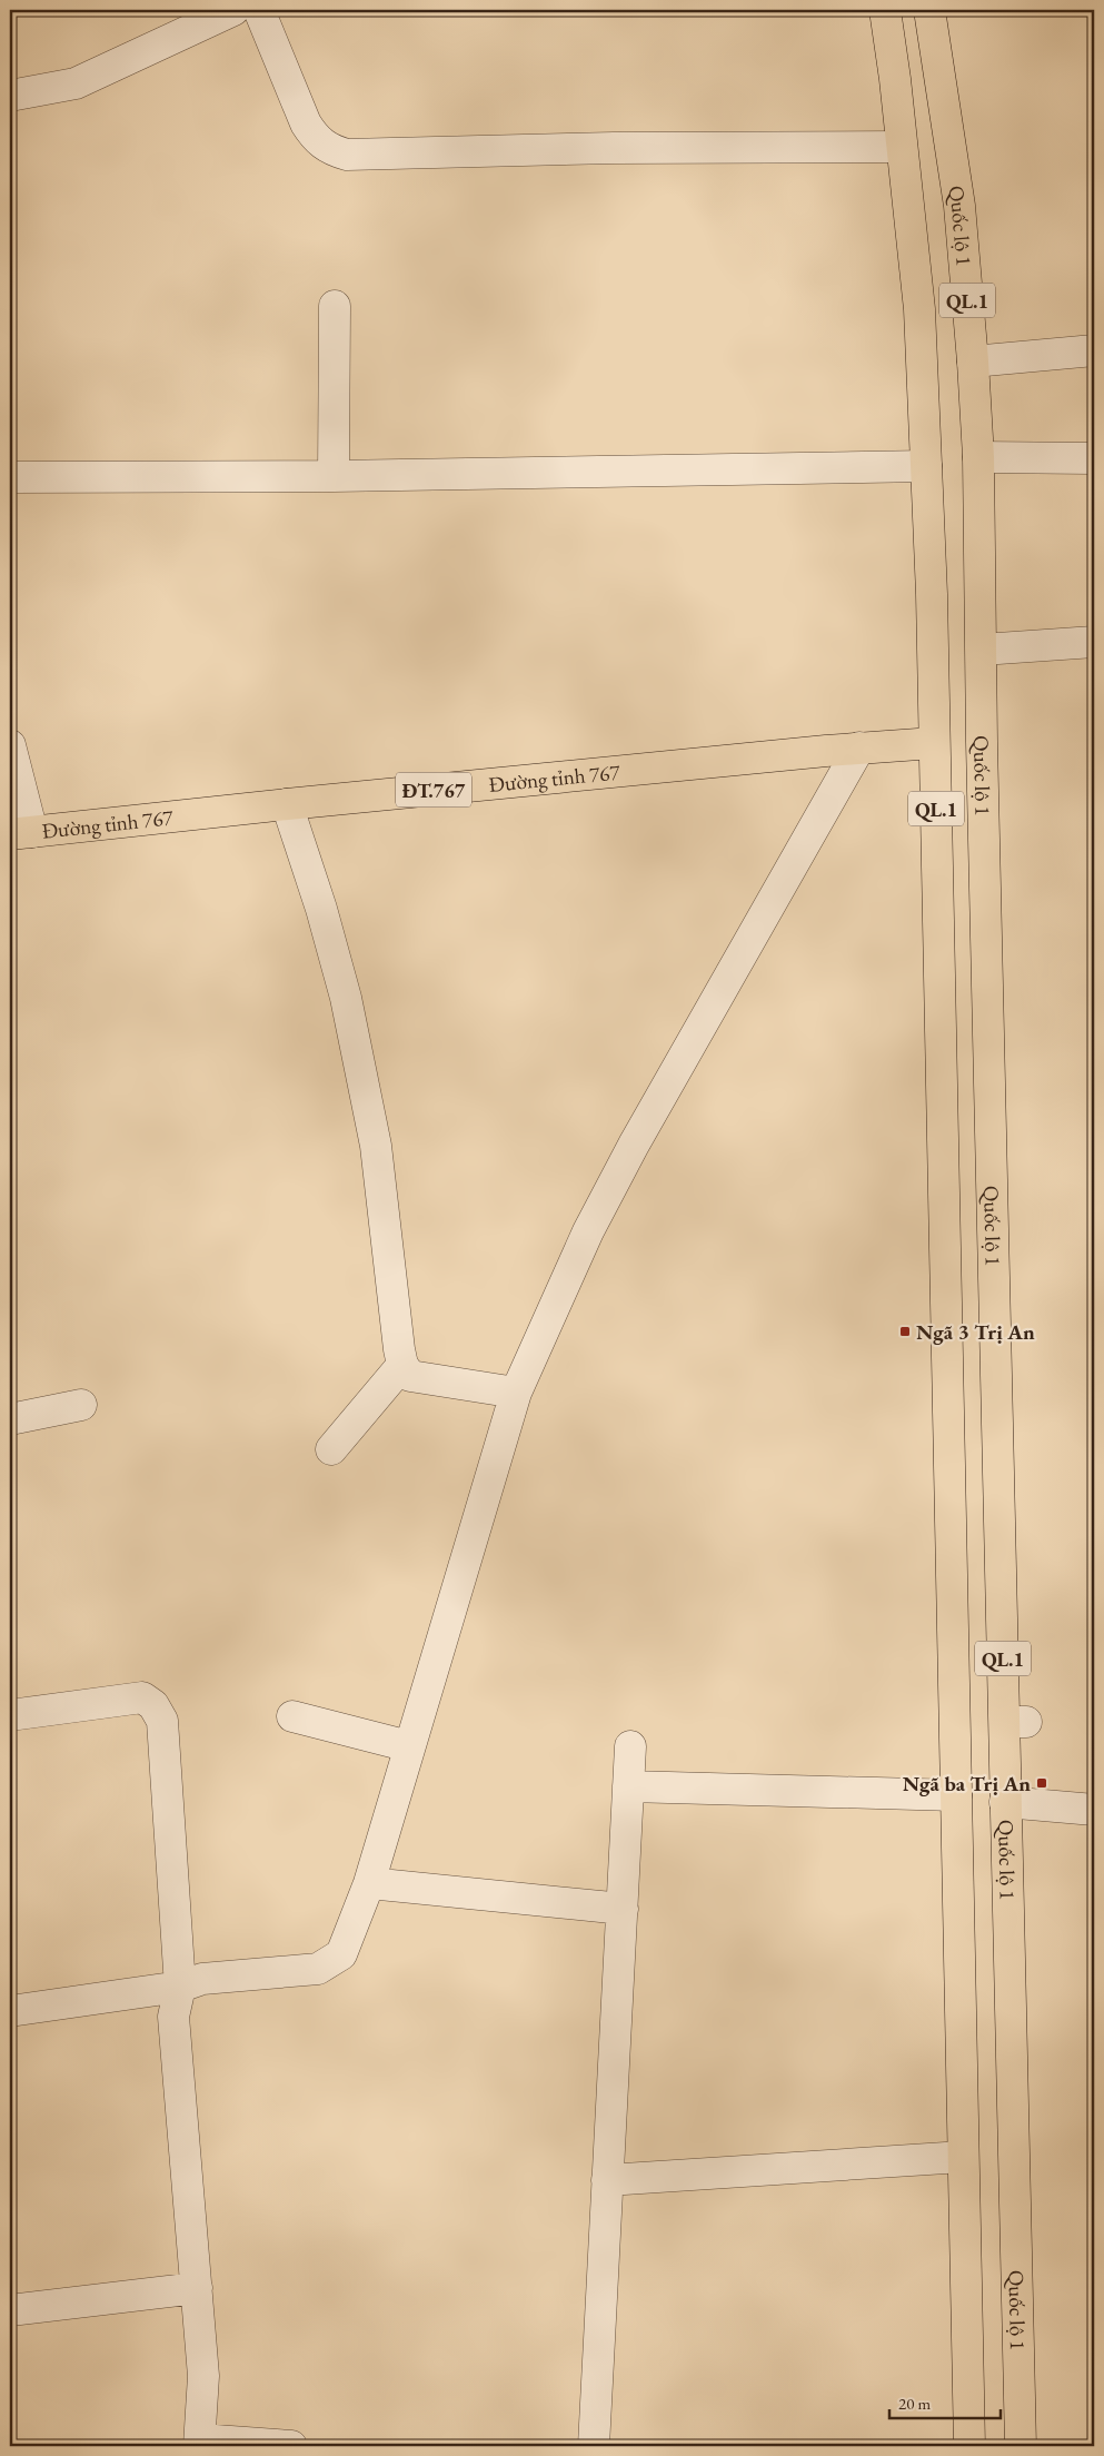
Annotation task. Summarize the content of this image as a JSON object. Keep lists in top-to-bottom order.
{
  "streets": {
    "main road": [
      "Quốc lộ 1",
      "QL.1",
      "Đường tỉnh 767",
      "ĐT.767"
    ]
  },
  "crossings": [
    ["Quốc lộ 1", "Đường tỉnh 767"],
    ["QL.1", "Đường tỉnh 767"]
  ],
  "places": {
    "transit": ["Ngã 3 Trị An", "Ngã ba Trị An"]
  },
  "scale_bar": "20 m"
}
